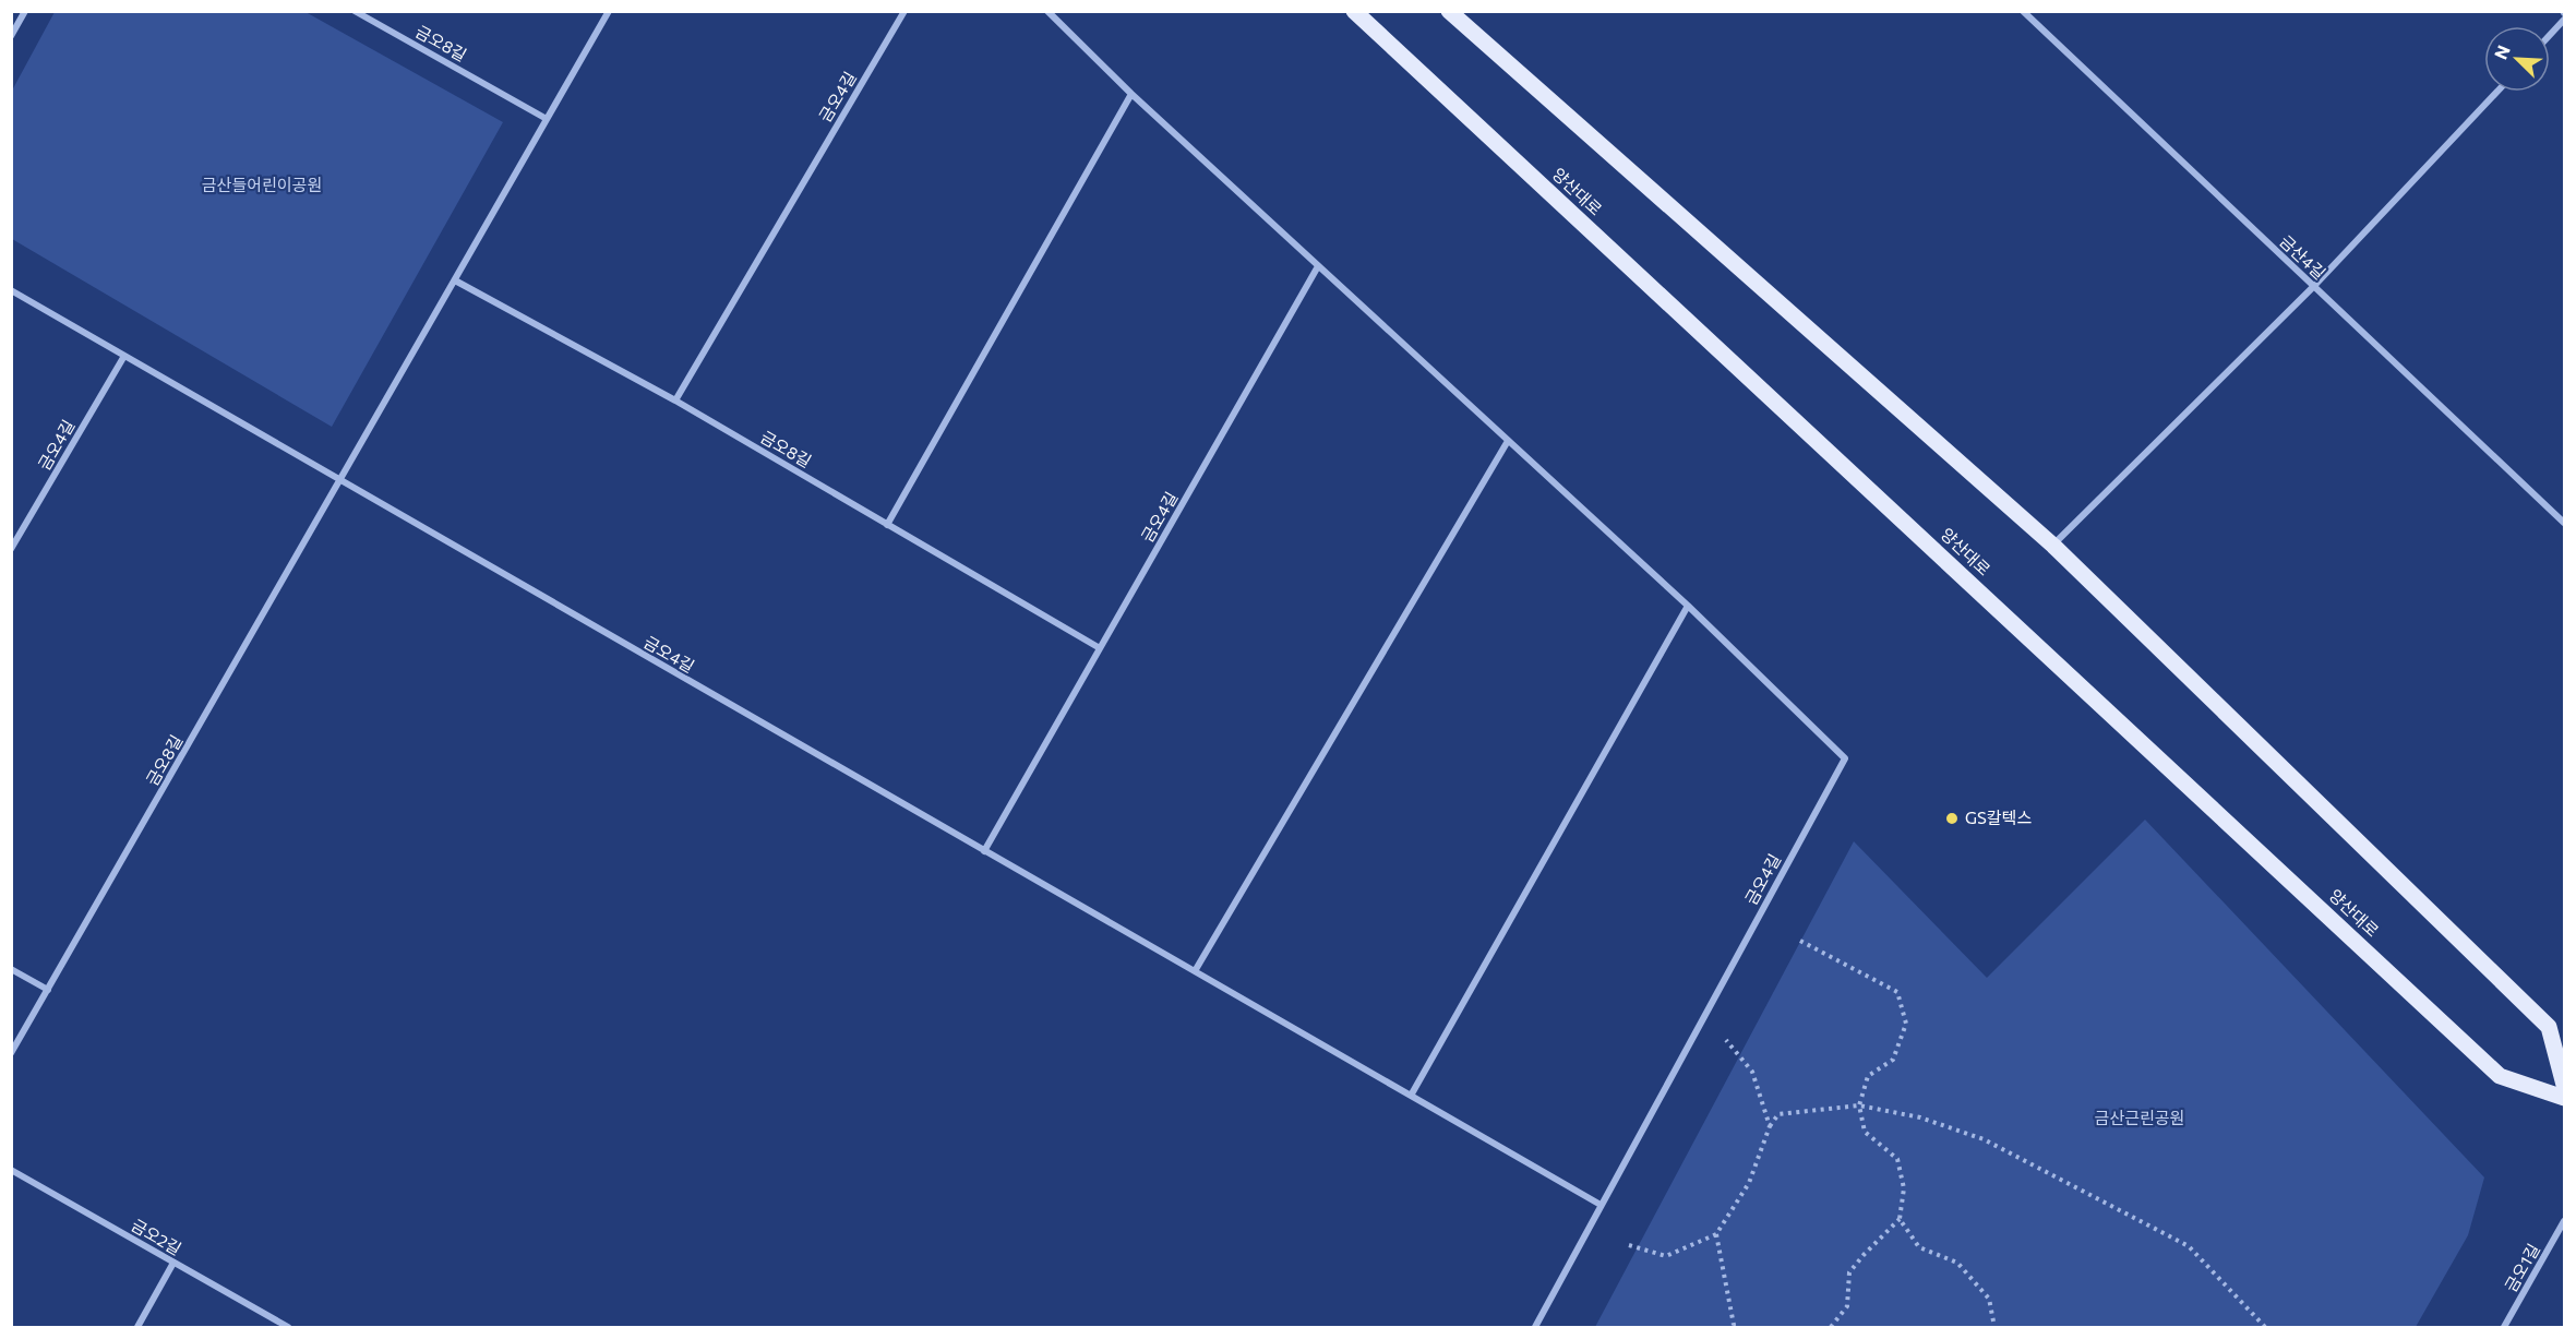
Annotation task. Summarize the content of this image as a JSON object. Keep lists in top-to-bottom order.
{
  "streets": {
    "main road": ["양산대로"],
    "street": [
      "금오8길",
      "금오4길",
      "금산4길",
      "금오2길",
      "금오1길"
    ]
  },
  "crossings": [
    ["금오8길", "금오4길"]
  ],
  "parks": ["금산들어린이공원", "금산근린공원"],
  "places": ["GS칼텍스"],
  "north": "top left"
}
